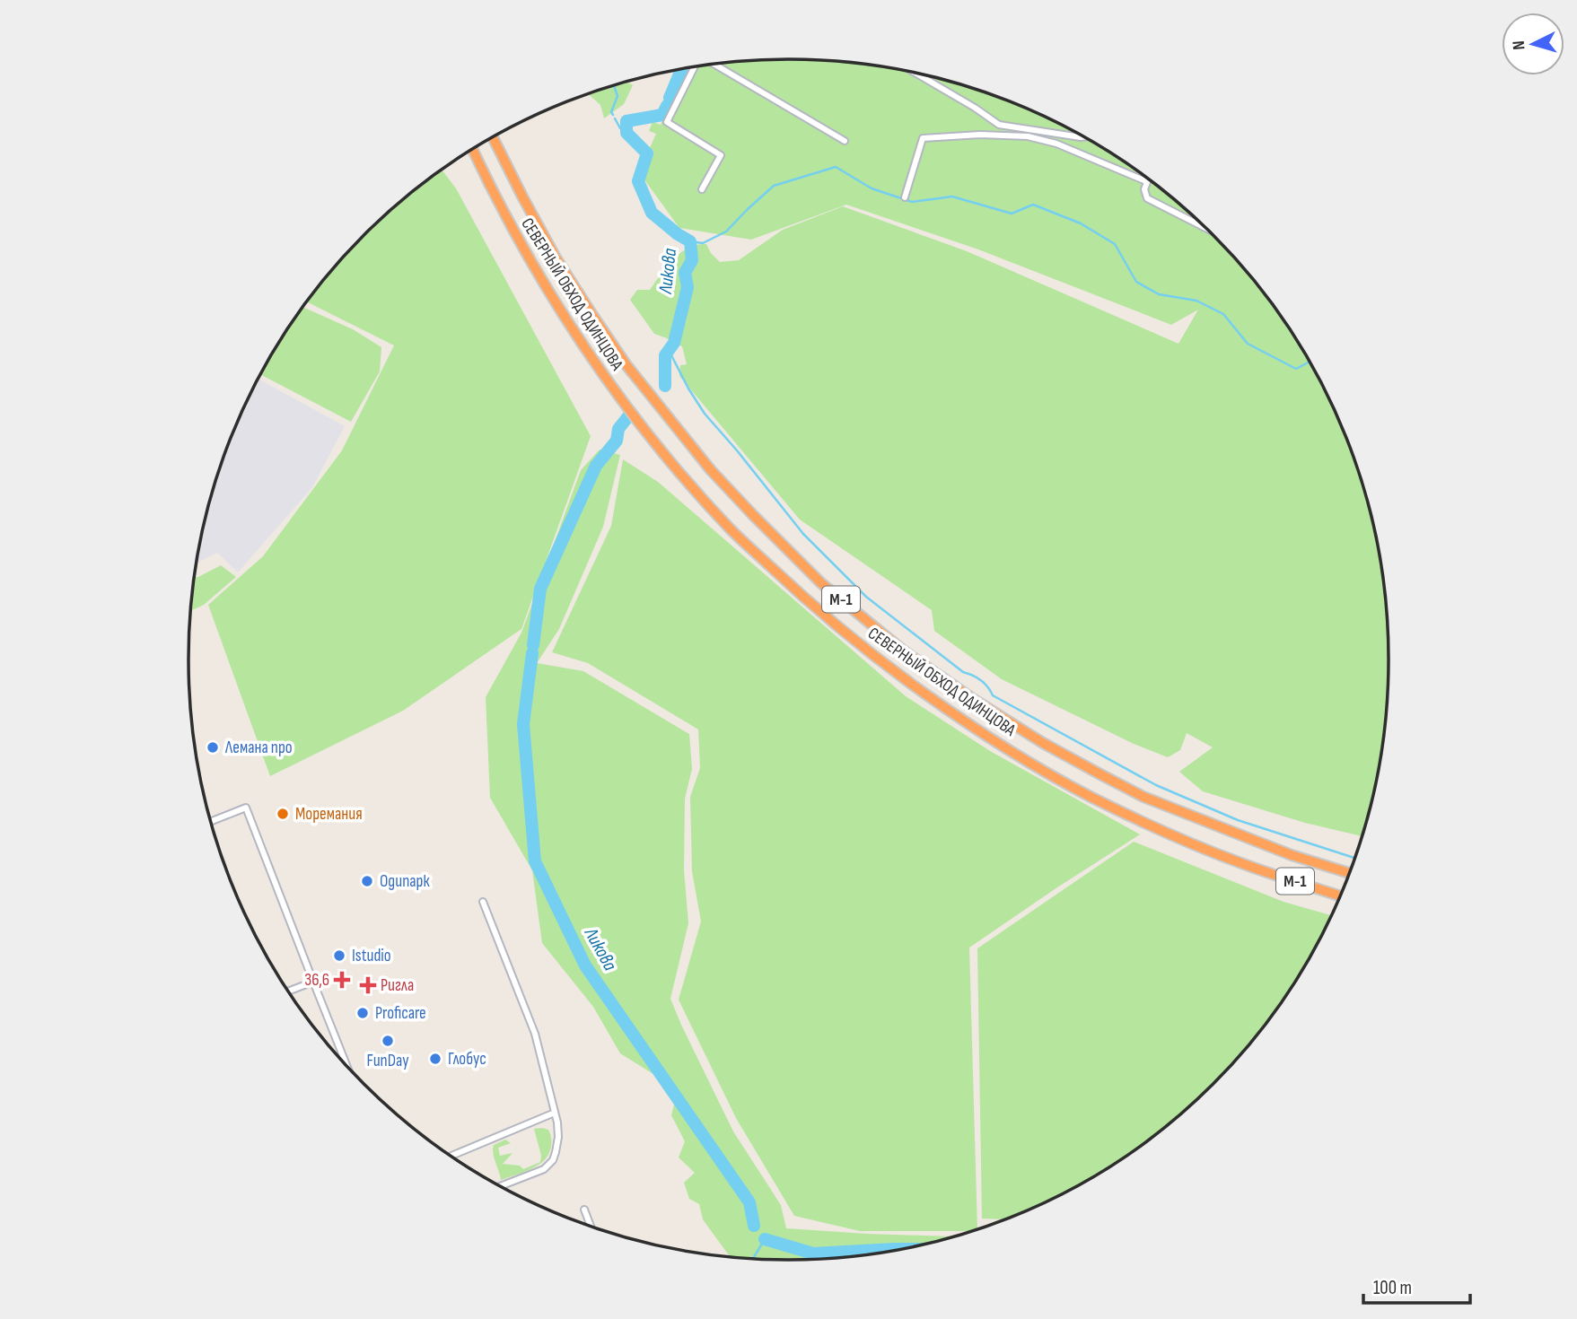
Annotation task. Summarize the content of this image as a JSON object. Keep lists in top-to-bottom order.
{
  "streets": {
    "highway": ["СЕВЕРНЫЙ ОБХОД ОДИНЦОВА", "М-1"]
  },
  "water": ["Ликова"],
  "places": {
    "other": [
      "Лемана про",
      "Моремания",
      "Одипарк",
      "Istudio",
      "Proficare",
      "FunDay",
      "Глобус"
    ],
    "health": ["36,6", "Ригла"]
  },
  "scale_bar": "100 m",
  "north": "left"
}
